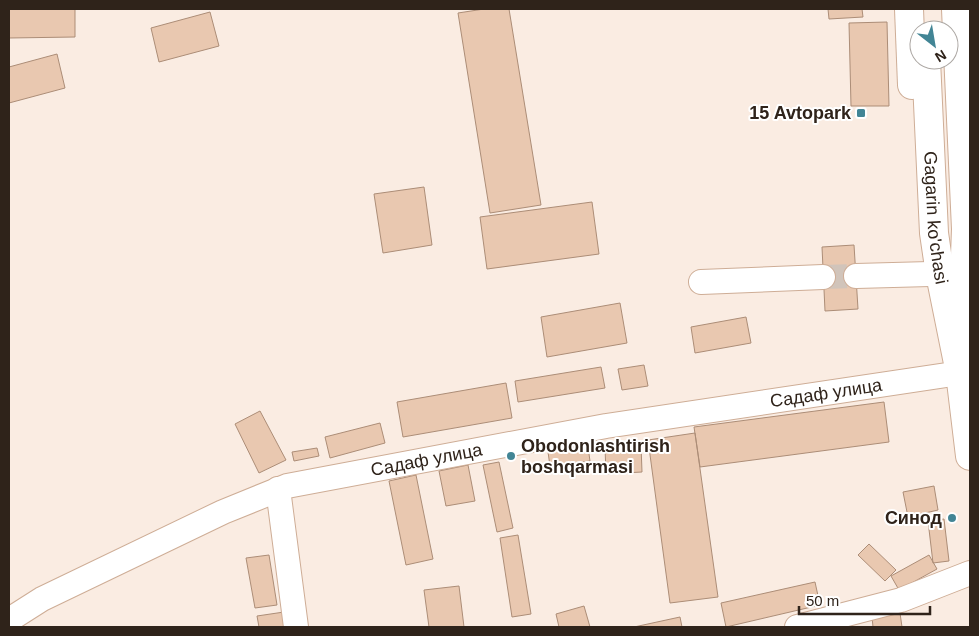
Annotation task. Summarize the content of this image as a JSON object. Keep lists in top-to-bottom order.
{
  "streets": {
    "main road": ["Gagarin ko'chasi"],
    "street": ["Садаф улица"]
  },
  "crossings": [
    ["Gagarin ko'chasi", "Садаф улица"]
  ],
  "places": {
    "transit": ["15 Avtopark"],
    "other": ["Obodonlashtirish boshqarmasi", "Синод"]
  },
  "scale_bar": "50 m",
  "north": "bottom right"
}
